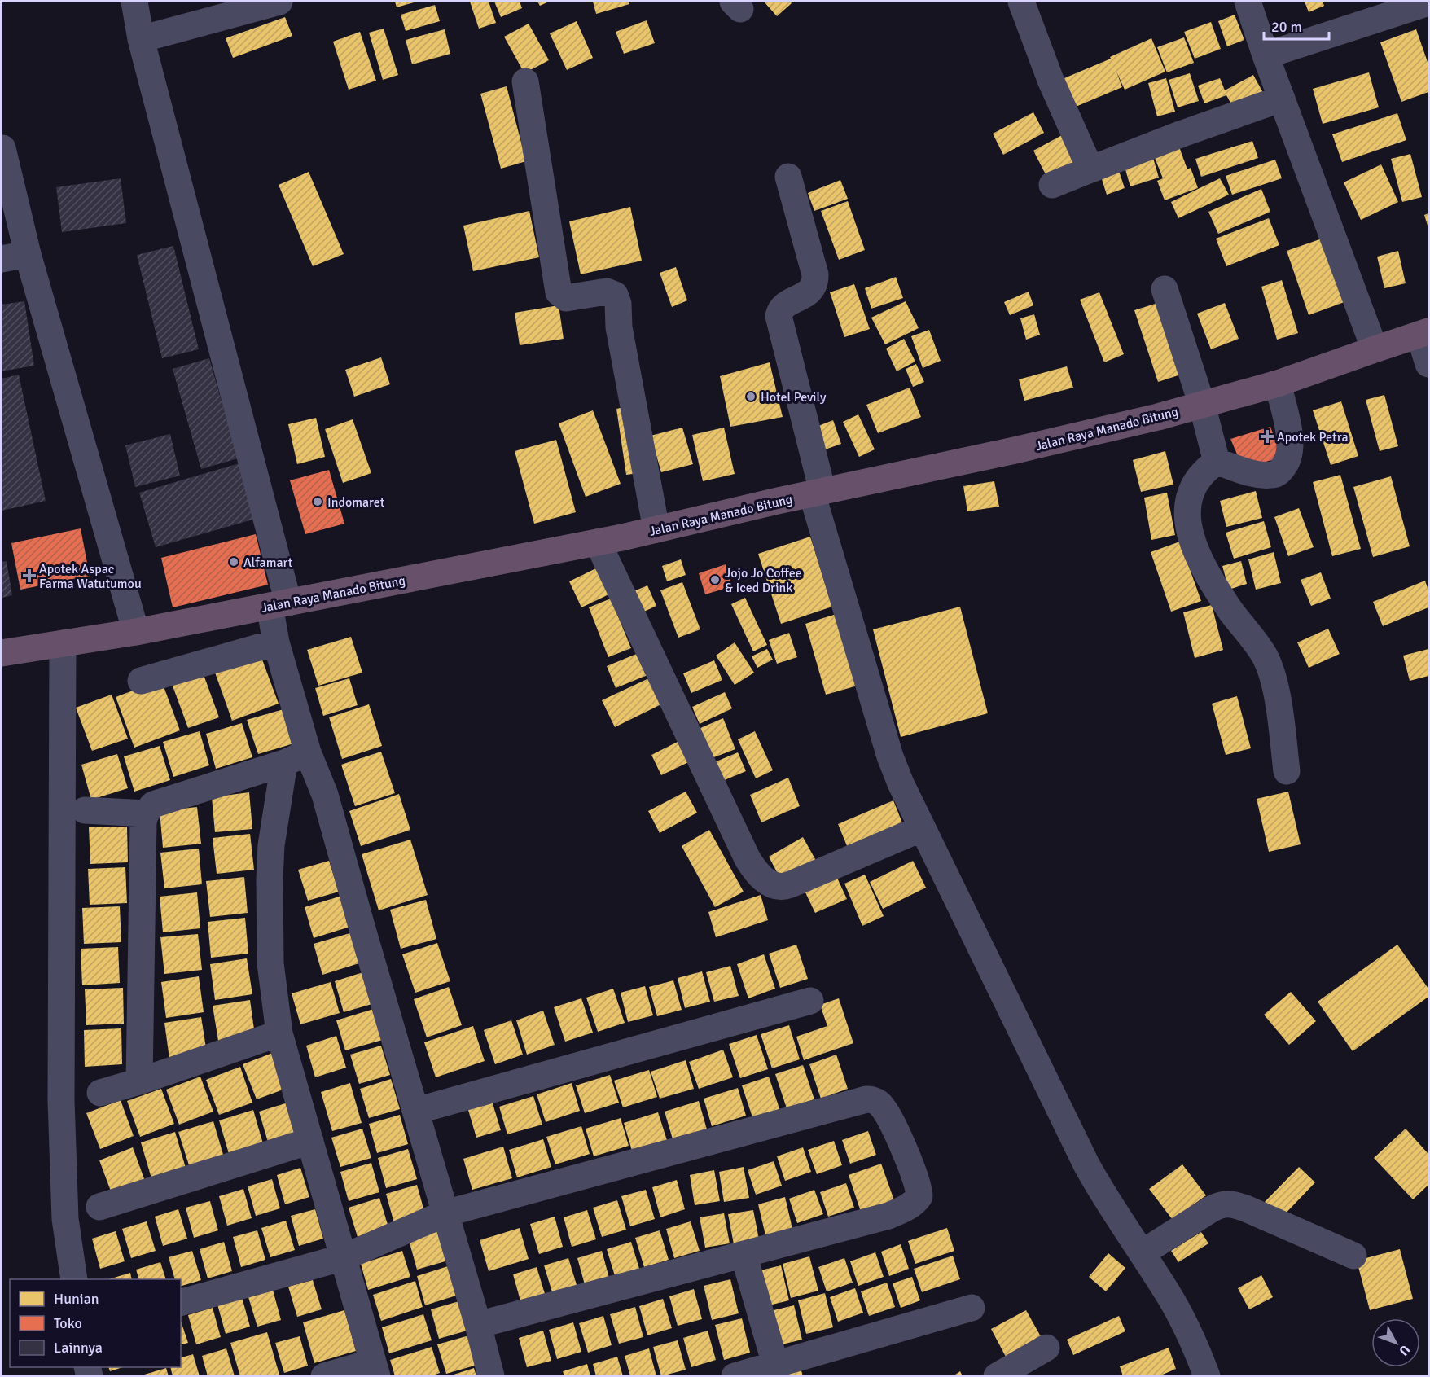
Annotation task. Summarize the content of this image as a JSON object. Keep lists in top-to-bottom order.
{
  "streets": {
    "highway": ["Jalan Raya Manado Bitung"]
  },
  "places": {
    "other": [
      "Hotel Pevily",
      "Indomaret",
      "Alfamart",
      "Jojo Jo Coffee & Iced Drink"
    ],
    "health": ["Apotek Petra", "Apotek Aspac Farma Watutumou"]
  },
  "legend": ["Hunian", "Toko", "Lainnya"],
  "scale_bar": "20 m",
  "north": "bottom right"
}
